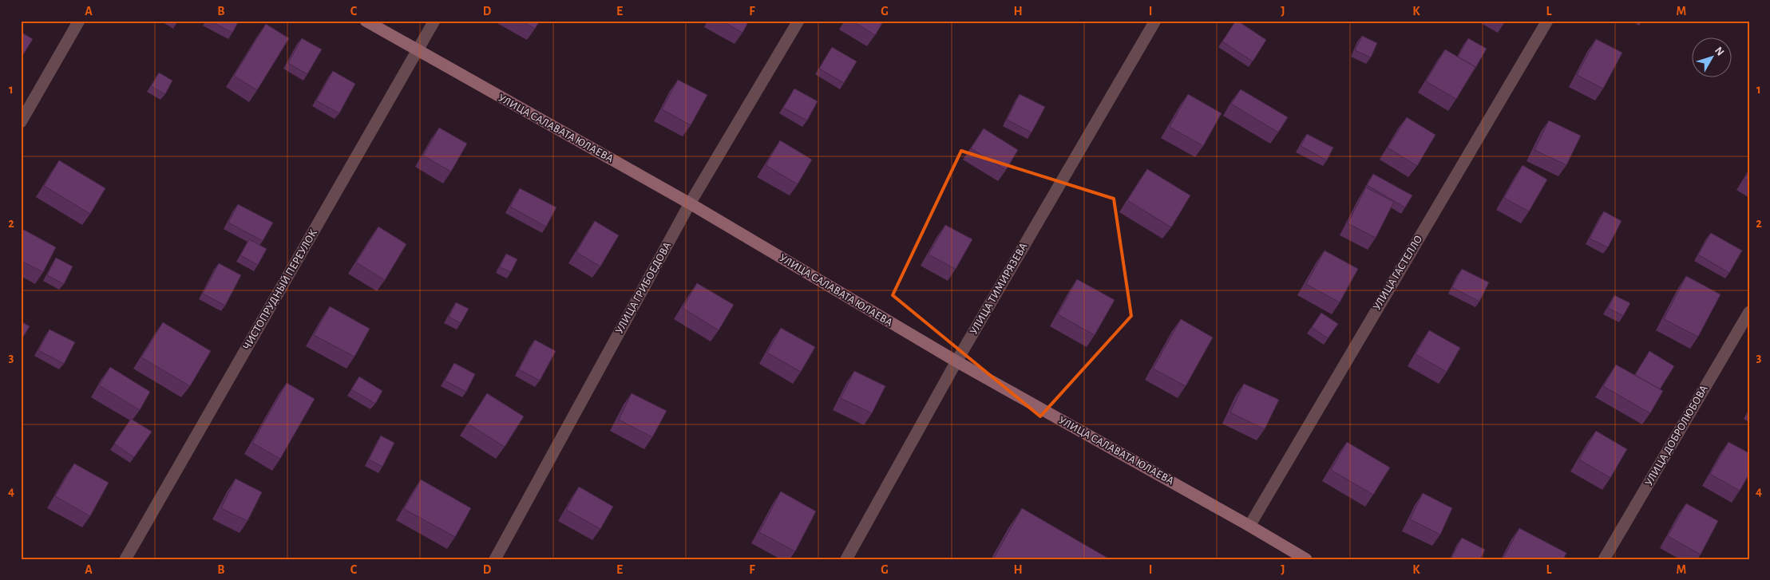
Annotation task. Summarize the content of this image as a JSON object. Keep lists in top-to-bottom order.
{
  "streets": {
    "street": [
      "УЛИЦА САЛАВАТА ЮЛАЕВА",
      "УЛИЦА ГАСТЕЛЛО",
      "УЛИЦА ГРИБОЕДОВА",
      "УЛИЦА ТИМИРЯЗЕВА",
      "ЧИСТОПРУДНЫЙ ПЕРЕУЛОК",
      "УЛИЦА ДОБРОЛЮБОВА"
    ]
  },
  "crossings": [
    ["УЛИЦА САЛАВАТА ЮЛАЕВА", "УЛИЦА ГАСТЕЛЛО"],
    ["УЛИЦА САЛАВАТА ЮЛАЕВА", "УЛИЦА ГРИБОЕДОВА"],
    ["УЛИЦА САЛАВАТА ЮЛАЕВА", "УЛИЦА ТИМИРЯЗЕВА"],
    ["УЛИЦА САЛАВАТА ЮЛАЕВА", "ЧИСТОПРУДНЫЙ ПЕРЕУЛОК"]
  ],
  "north": "top right",
  "grid": {
    "columns": [
      "A",
      "B",
      "C",
      "D",
      "E",
      "F",
      "G",
      "H",
      "I",
      "J",
      "K",
      "L",
      "M"
    ],
    "rows": [
      "1",
      "2",
      "3",
      "4"
    ]
  }
}
